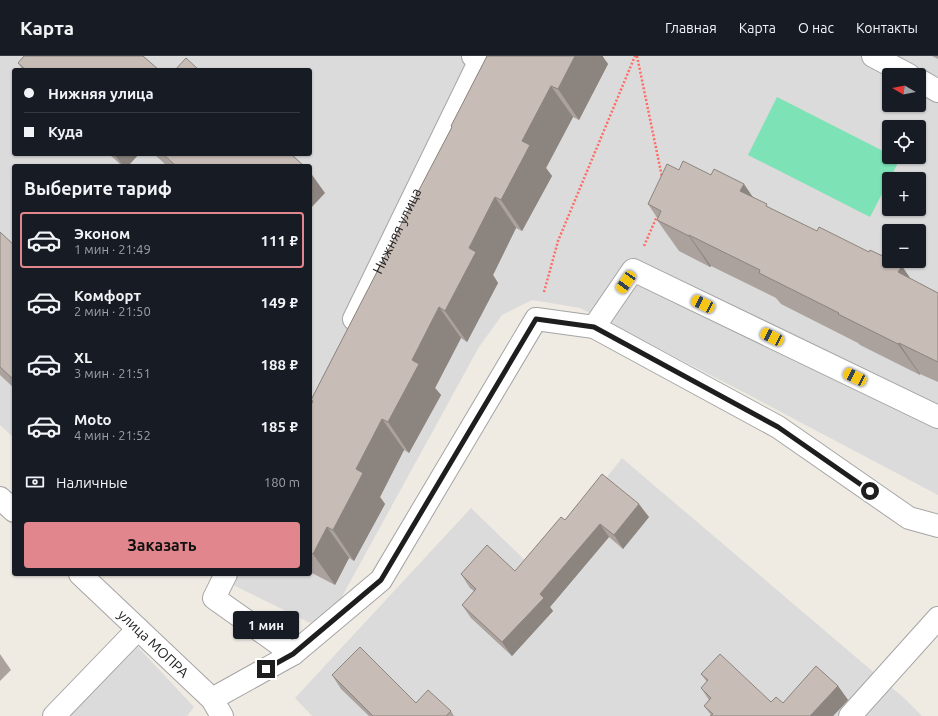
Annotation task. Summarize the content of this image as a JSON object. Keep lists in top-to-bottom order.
{
  "streets": {
    "street": ["Нижняя улица", "улица МОПРА"]
  },
  "north": "left",
  "page": {
    "header": "Карта",
    "nav": [
      "Главная",
      "Карта",
      "О нас",
      "Контакты"
    ],
    "map_buttons": ["+", "−"],
    "banner": ["Нижняя улица", "Куда"],
    "heading": "Выберите тариф",
    "list": [
      {
        "name": "Эконом",
        "note": "1 мин · 21:49",
        "value": "111 ₽"
      },
      {
        "name": "Комфорт",
        "note": "2 мин · 21:50",
        "value": "149 ₽"
      },
      {
        "name": "XL",
        "note": "3 мин · 21:51",
        "value": "188 ₽"
      },
      {
        "name": "Moto",
        "note": "4 мин · 21:52",
        "value": "185 ₽"
      }
    ],
    "pay": ["Наличные", "180 m"],
    "buttons": "Заказать",
    "bubble": "1 мин"
  }
}
